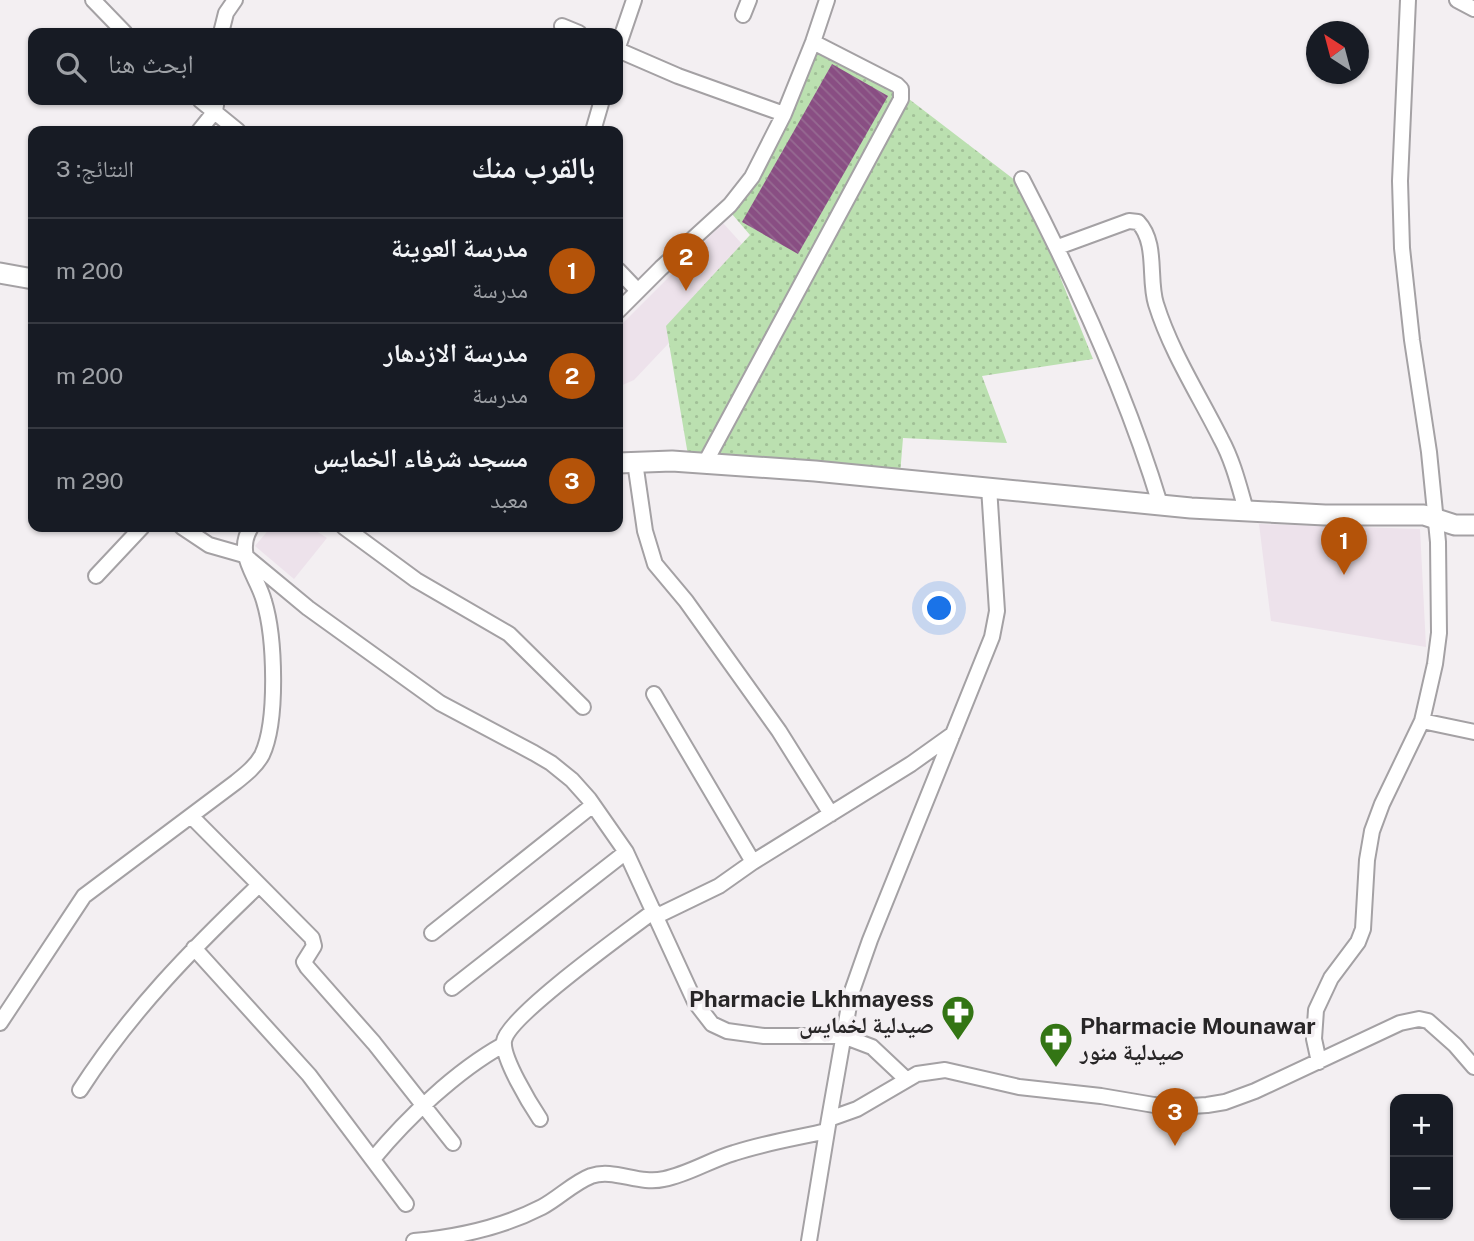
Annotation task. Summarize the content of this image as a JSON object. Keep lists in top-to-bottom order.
{
  "places": {
    "pharmacy": ["Pharmacie Lkhmayess صيدلية لخمايس", "Pharmacie Mounawar صيدلية منور"]
  },
  "north": "top left",
  "page": {
    "search": "ابحث هنا",
    "heading": ["بالقرب منك", "النتائج: 3"],
    "list": [
      {
        "mark": "1",
        "name": "مدرسة العوينة",
        "note": "مدرسة",
        "value": "200 m"
      },
      {
        "mark": "2",
        "name": "مدرسة الازدهار",
        "note": "مدرسة",
        "value": "200 m"
      },
      {
        "mark": "3",
        "name": "مسجد شرفاء الخمايس",
        "note": "معبد",
        "value": "290 m"
      }
    ],
    "pins": ["2", "1", "3"],
    "map_buttons": ["+", "−"]
  }
}
